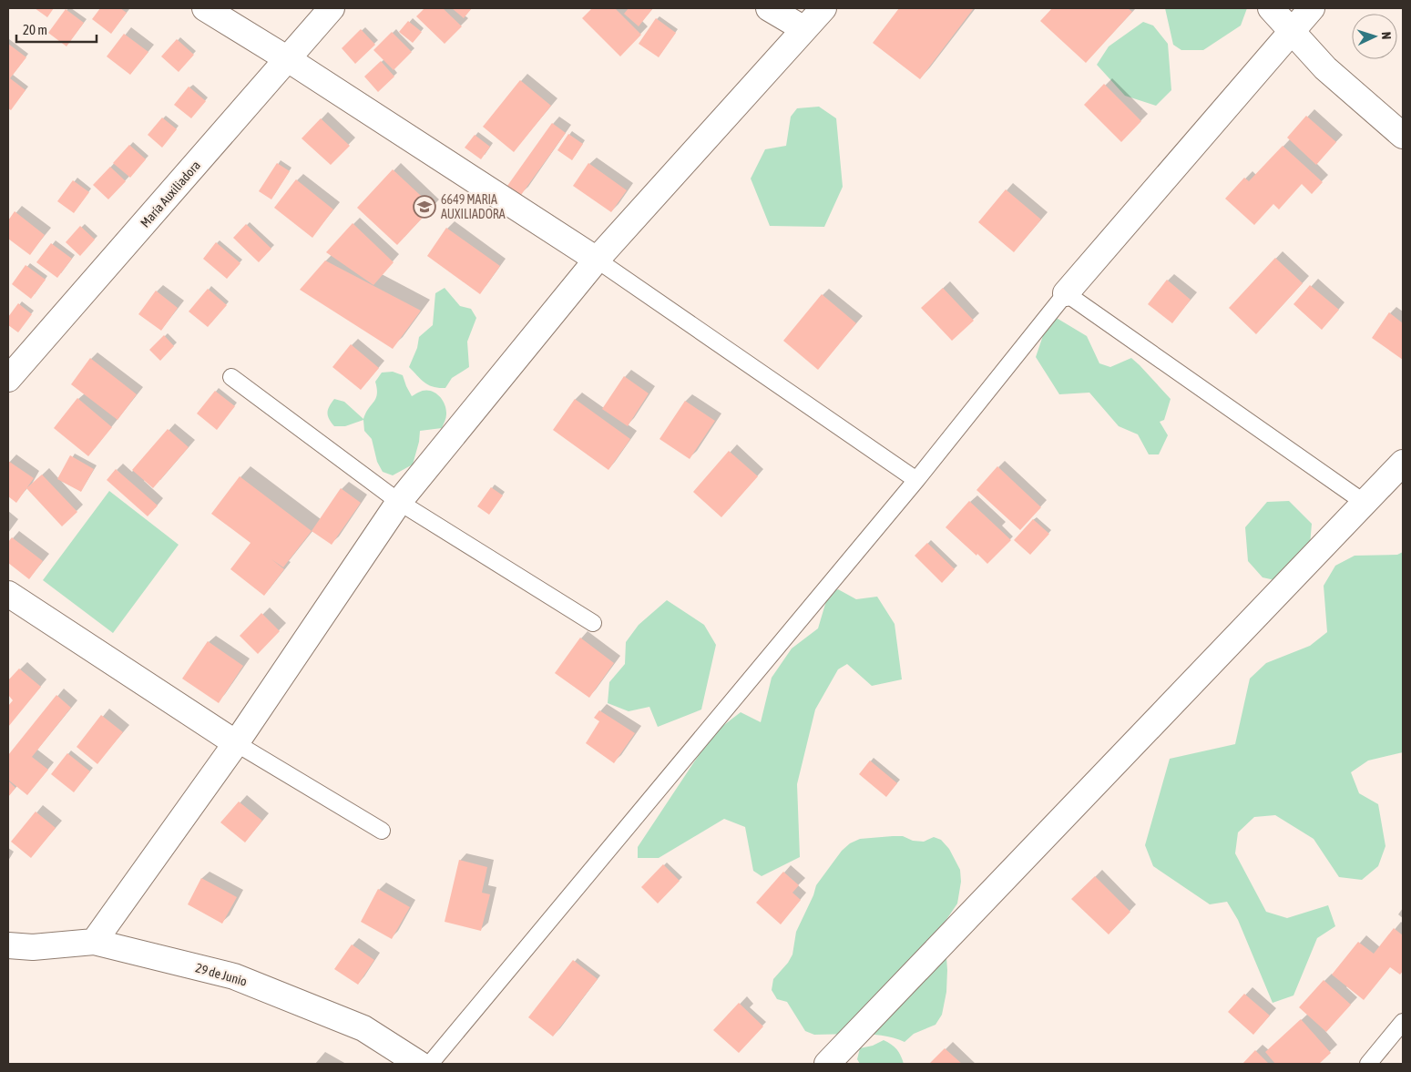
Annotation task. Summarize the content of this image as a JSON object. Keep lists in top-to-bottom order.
{
  "streets": {
    "street": ["María Auxiliadora", "29 de Junio"]
  },
  "places": {
    "school or university": ["6649 MARIA AUXILIADORA"]
  },
  "scale_bar": "20 m",
  "north": "right"
}
